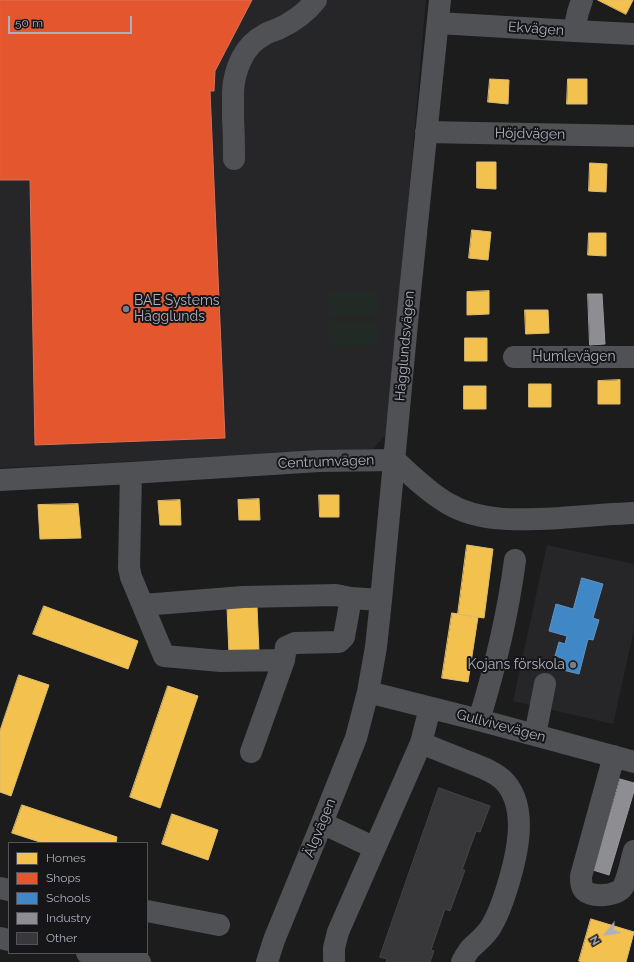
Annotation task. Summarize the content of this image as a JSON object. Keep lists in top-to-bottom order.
{
  "streets": {
    "street": [
      "Ekvägen",
      "Höjdvägen",
      "Hägglundsvägen",
      "Humlevägen",
      "Centrumvägen",
      "Gullvivevägen",
      "Älgvägen"
    ]
  },
  "crossings": [
    ["Ekvägen", "Hägglundsvägen"],
    ["Höjdvägen", "Hägglundsvägen"],
    ["Hägglundsvägen", "Centrumvägen"],
    ["Hägglundsvägen", "Gullvivevägen"],
    ["Hägglundsvägen", "Älgvägen"],
    ["Gullvivevägen", "Älgvägen"]
  ],
  "places": ["BAE Systems Hägglunds", "Kojans förskola"],
  "legend": [
    "Homes",
    "Shops",
    "Schools",
    "Industry",
    "Other"
  ],
  "scale_bar": "50 m",
  "north": "bottom left"
}
